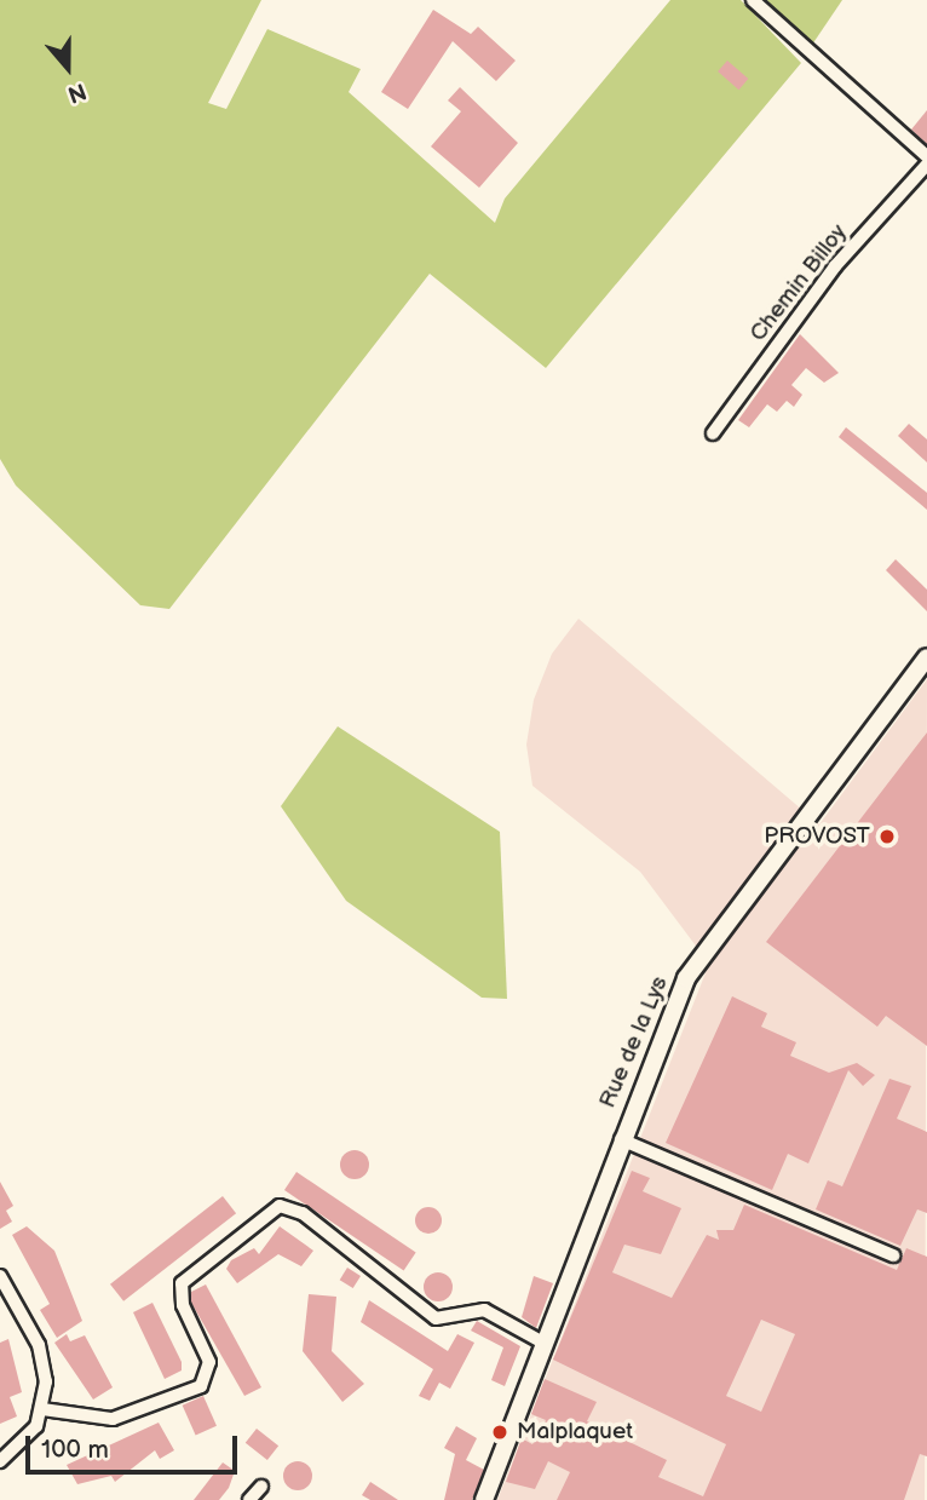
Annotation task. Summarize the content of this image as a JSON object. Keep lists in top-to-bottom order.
{
  "streets": {
    "main road": ["Rue de la Lys"],
    "street": ["Chemin Billoy"]
  },
  "places": ["PROVOST", "Malplaquet"],
  "scale_bar": "100 m",
  "north": "bottom"
}
